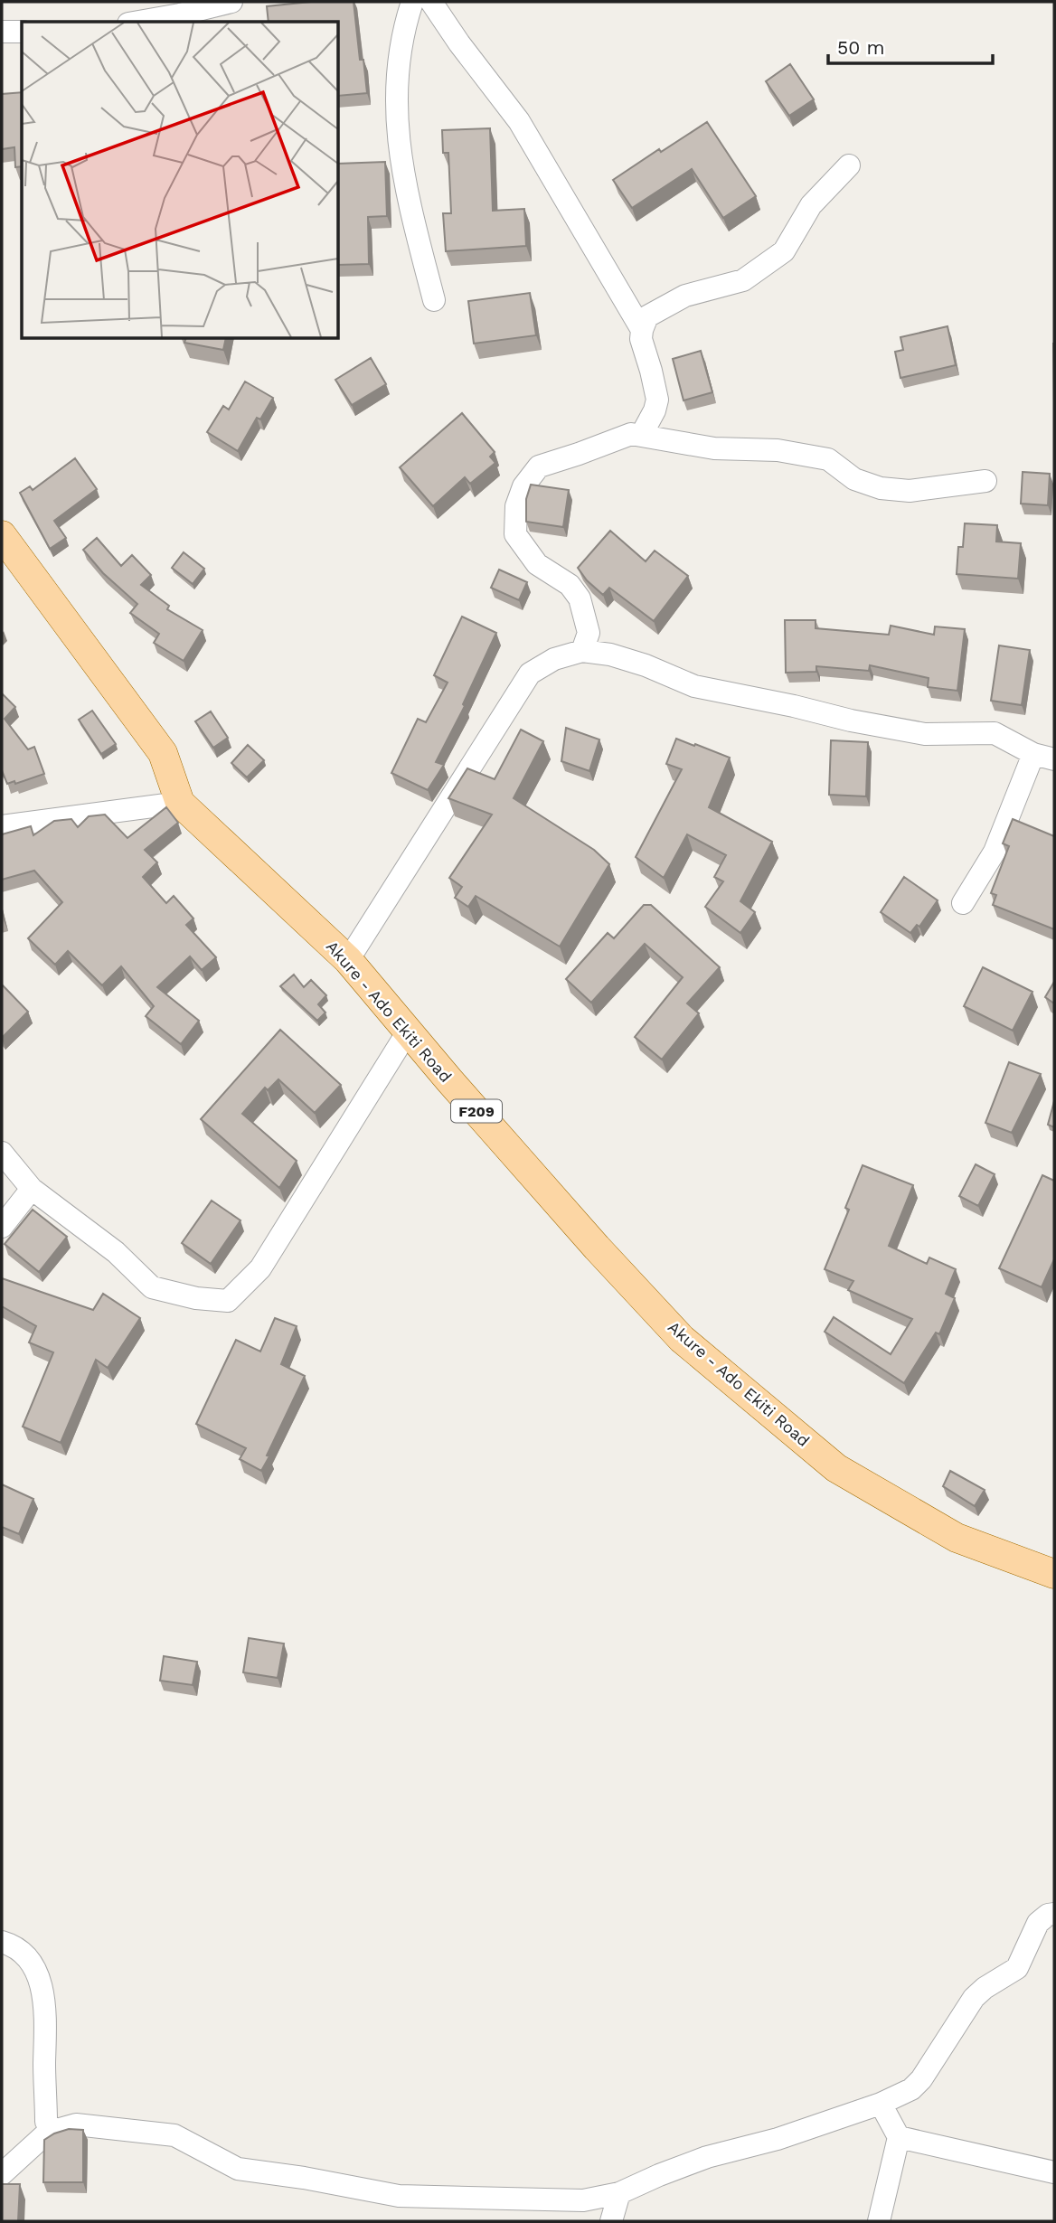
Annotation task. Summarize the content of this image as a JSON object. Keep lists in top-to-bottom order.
{
  "streets": {
    "main road": ["Akure - Ado Ekiti Road", "F209"]
  },
  "scale_bar": "50 m"
}
